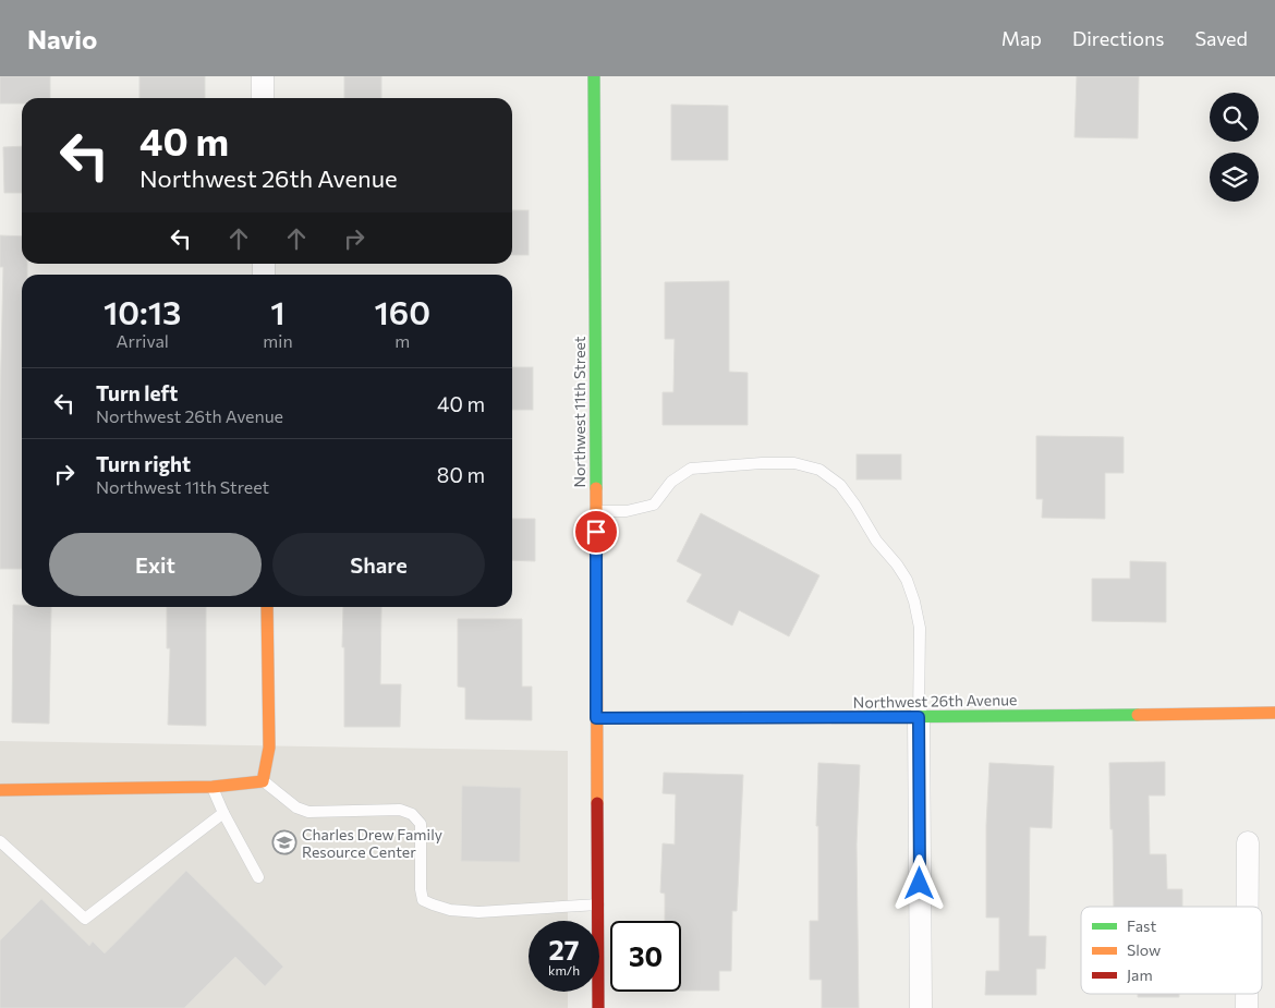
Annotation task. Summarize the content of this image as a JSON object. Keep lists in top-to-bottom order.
{
  "streets": {
    "street": ["Northwest 11th Street", "Northwest 26th Avenue"]
  },
  "crossings": [
    ["Northwest 11th Street", "Northwest 26th Avenue"]
  ],
  "places": {
    "school or university": ["Charles Drew Family Resource Center"]
  },
  "legend": ["Fast", "Slow", "Jam"],
  "page": {
    "header": "Navio",
    "nav": ["Map", "Directions", "Saved"],
    "turn": ["40 m", "Northwest 26th Avenue"],
    "eta": [
      "10:13",
      "Arrival",
      "1",
      "min",
      "160",
      "m"
    ],
    "list": [
      {
        "name": "Turn left",
        "note": "Northwest 26th Avenue",
        "value": "40 m"
      },
      {
        "name": "Turn right",
        "note": "Northwest 11th Street",
        "value": "80 m"
      }
    ],
    "buttons": ["Exit", "Share"],
    "speed": "27 km/h",
    "limit": "30"
  }
}
